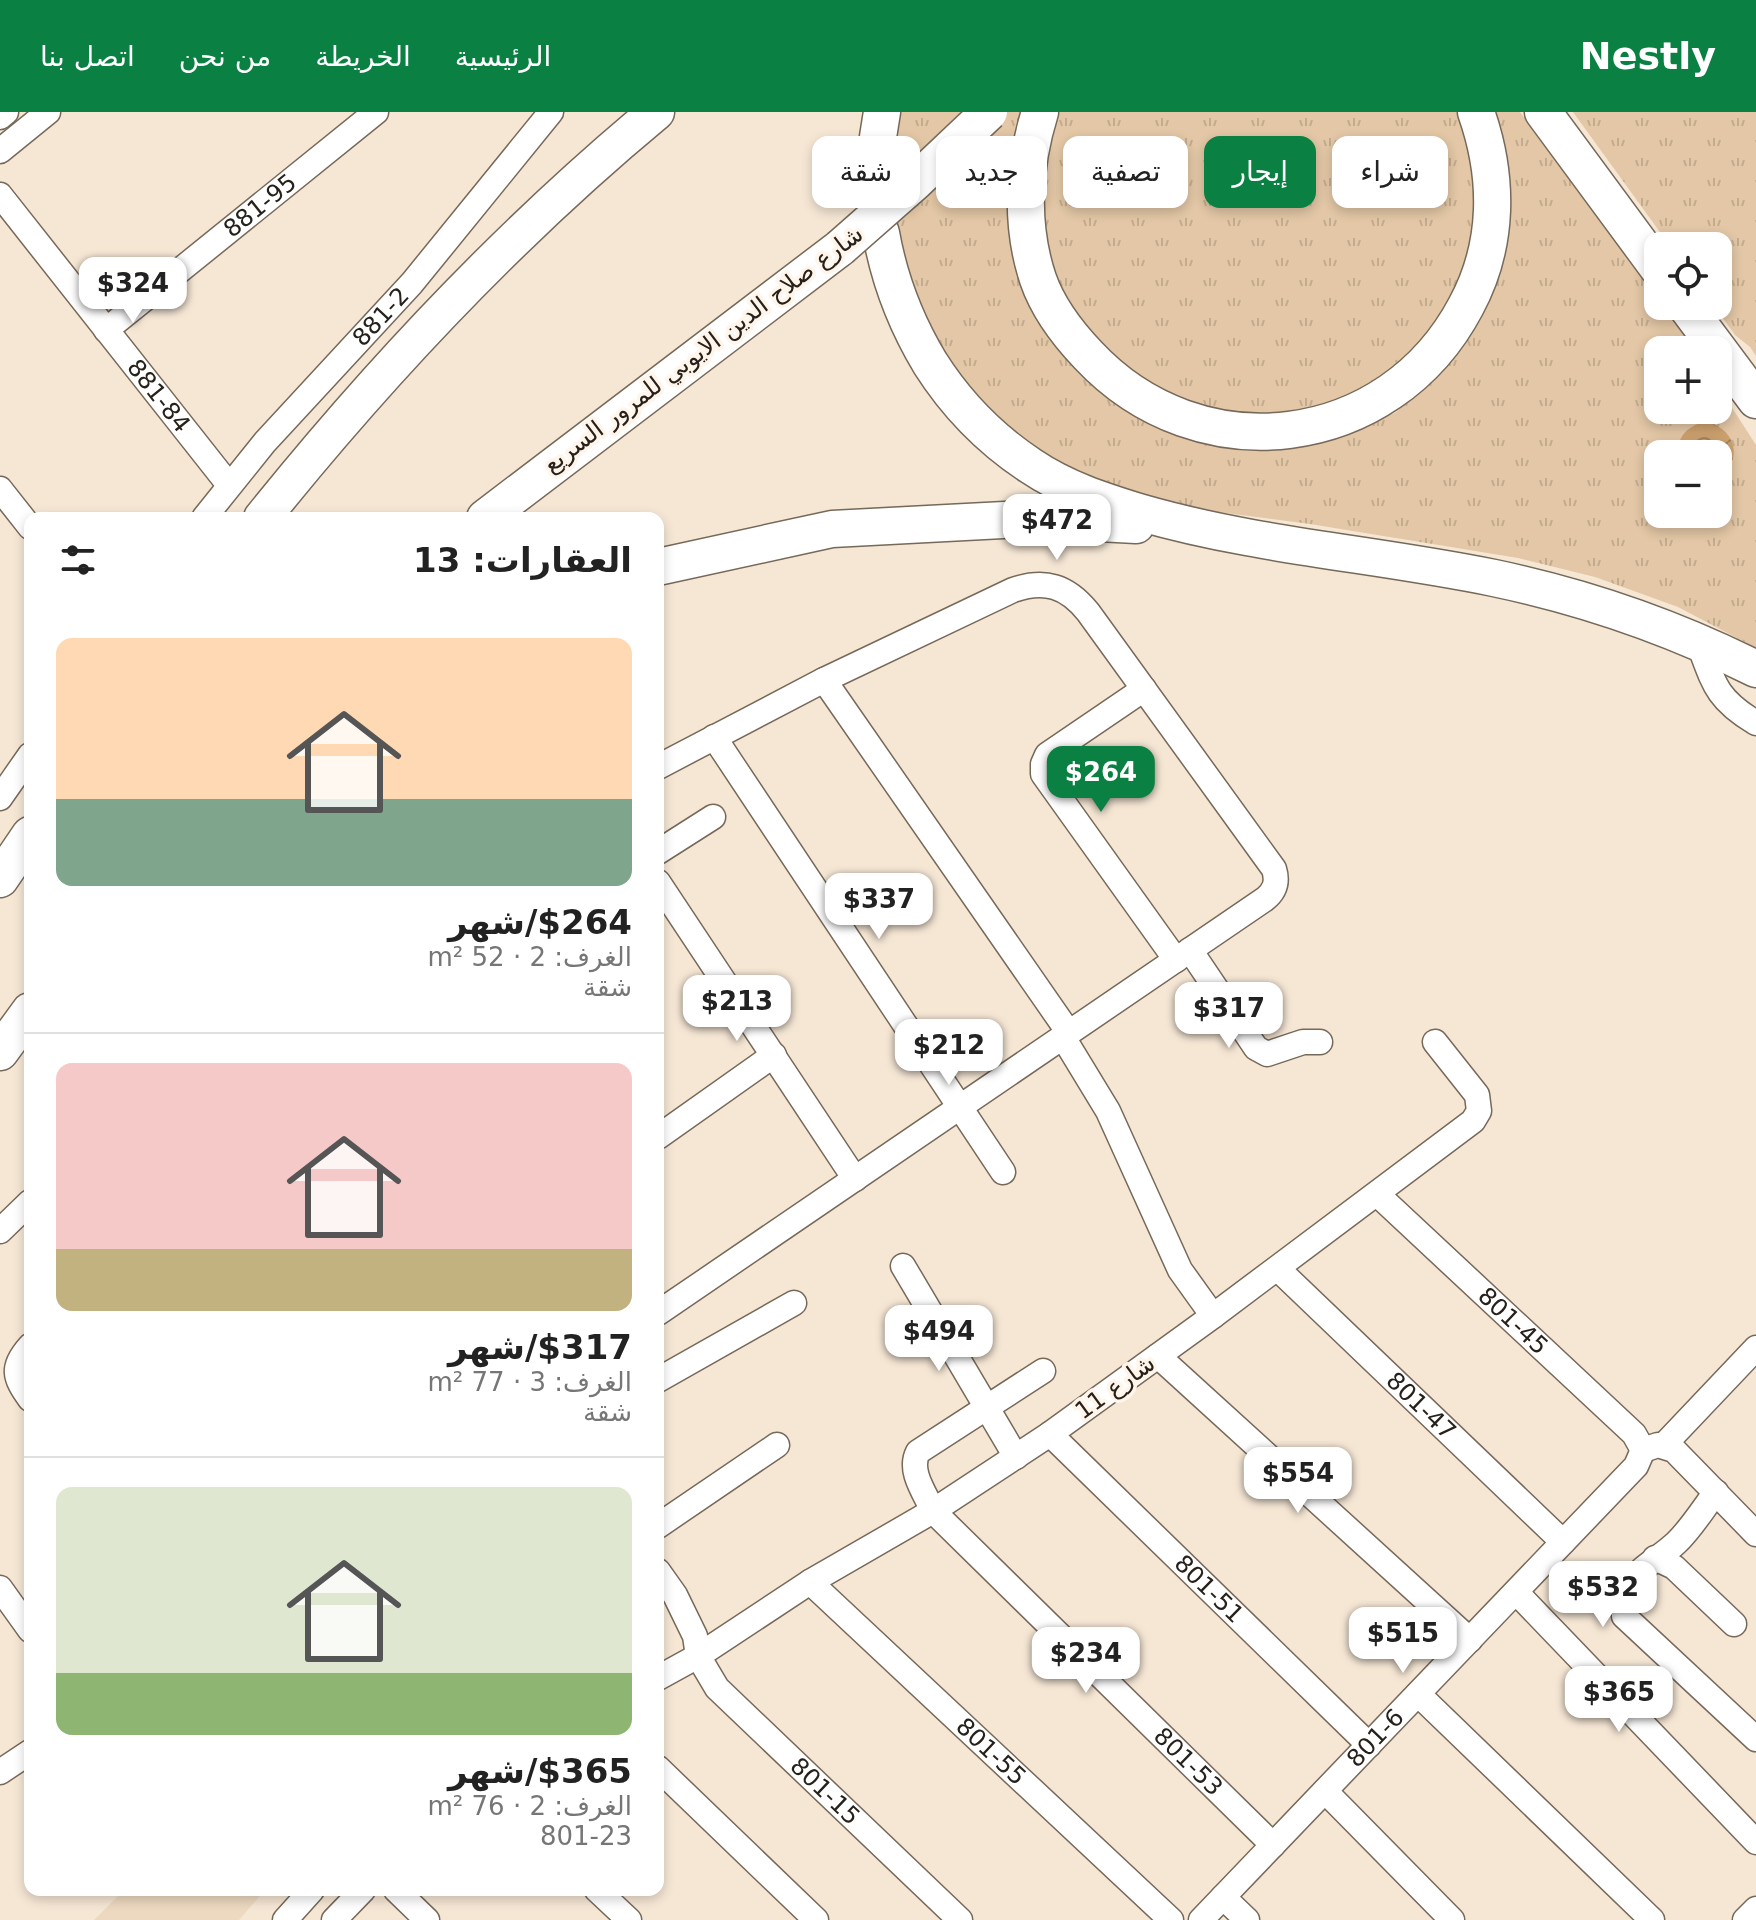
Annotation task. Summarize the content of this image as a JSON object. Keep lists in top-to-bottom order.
{
  "streets": {
    "highway": ["شارع صلاح الدين الايوبي للمرور السريع"],
    "street": [
      "881-95",
      "881-2",
      "881-84",
      "801-45",
      "شارع 11",
      "801-47",
      "801-51",
      "801-6",
      "801-55",
      "801-53",
      "801-15"
    ]
  },
  "crossings": [
    ["881-95", "881-84"],
    ["881-2", "881-84"],
    ["801-45", "شارع 11"],
    ["801-45", "801-6"],
    ["شارع 11", "801-47"],
    ["شارع 11", "801-51"],
    ["شارع 11", "801-55"],
    ["شارع 11", "801-53"],
    ["شارع 11", "801-15"],
    ["801-47", "801-6"],
    ["801-51", "801-6"],
    ["801-6", "801-53"]
  ],
  "page": {
    "header": "Nestly",
    "nav": [
      "الرئيسية",
      "الخريطة",
      "من نحن",
      "اتصل بنا"
    ],
    "chip": [
      "شراء",
      "إيجار",
      "تصفية",
      "جديد",
      "شقة"
    ],
    "map_buttons": ["+", "−"],
    "price": [
      "$324",
      "$472",
      "$264",
      "$337",
      "$213",
      "$317",
      "$212",
      "$494",
      "$554",
      "$532",
      "$515",
      "$234",
      "$365"
    ],
    "heading": "العقارات: 13",
    "list": [
      {
        "name": "$264/شهر",
        "note": "الغرف: 2 · 52 m² · شقة"
      },
      {
        "name": "$317/شهر",
        "note": "الغرف: 3 · 77 m² · شقة"
      },
      {
        "name": "$365/شهر",
        "note": "الغرف: 2 · 76 m² · 801-23"
      }
    ]
  }
}
